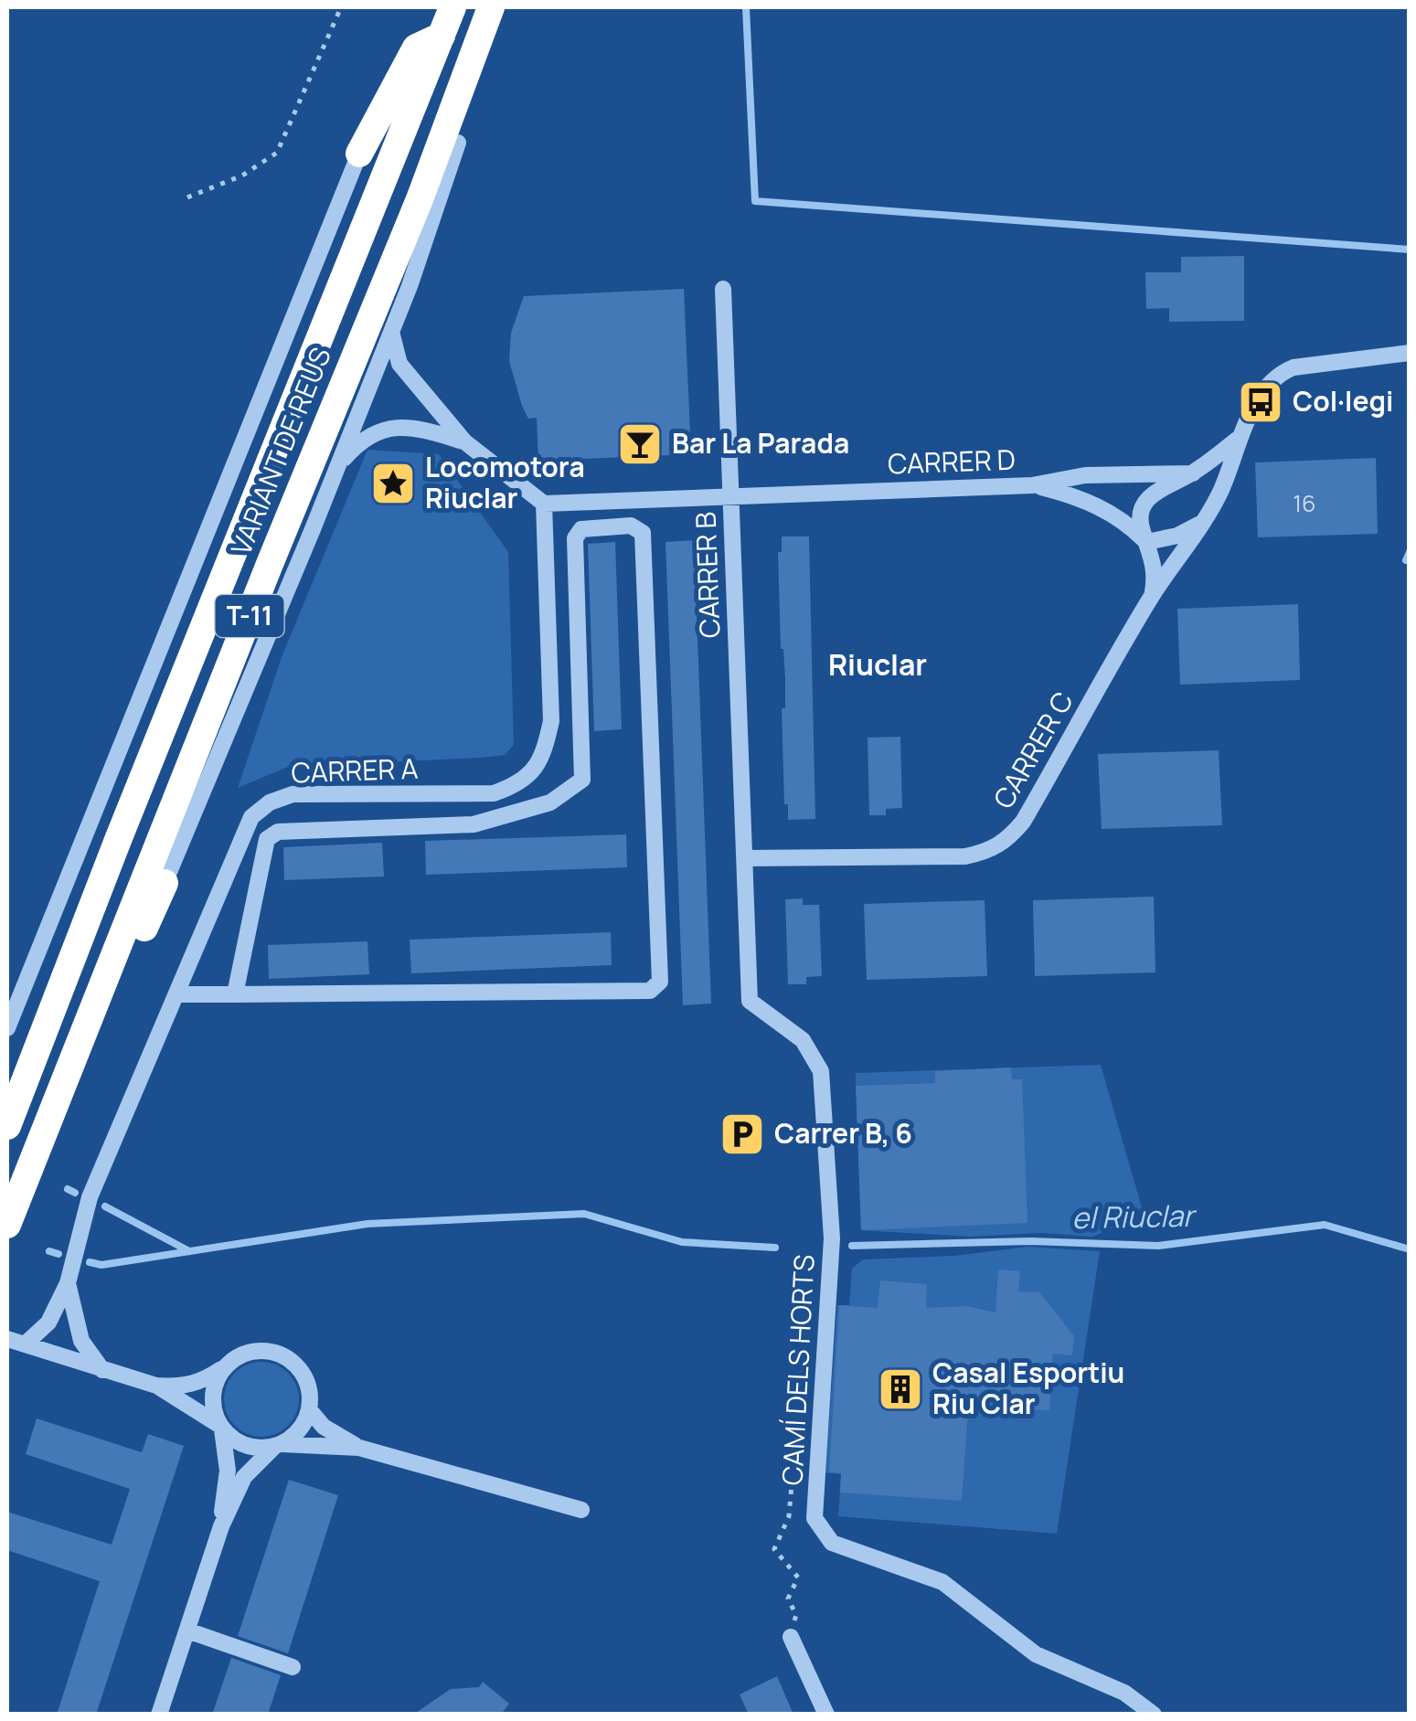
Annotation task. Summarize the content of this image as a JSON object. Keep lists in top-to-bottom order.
{
  "streets": {
    "highway": ["VARIANT DE REUS", "T-11"],
    "street": [
      "CARRER D",
      "CARRER B",
      "CARRER C",
      "CARRER A",
      "CAMÍ DELS HORTS"
    ]
  },
  "crossings": [
    ["CARRER D", "CARRER B"],
    ["CARRER D", "CARRER C"],
    ["CARRER D", "CARRER A"],
    ["CARRER B", "CARRER C"],
    ["CARRER B", "CAMÍ DELS HORTS"],
    ["CARRER C", "CAMÍ DELS HORTS"]
  ],
  "districts": ["Riuclar"],
  "water": ["el Riuclar"],
  "places": {
    "bus stop": ["Col·legi"],
    "bar": ["Bar La Parada"],
    "place": ["Locomotora Riuclar"],
    "parking": ["Carrer B, 6"],
    "building": ["Casal Esportiu Riu Clar"]
  },
  "house_numbers": ["16"]
}
